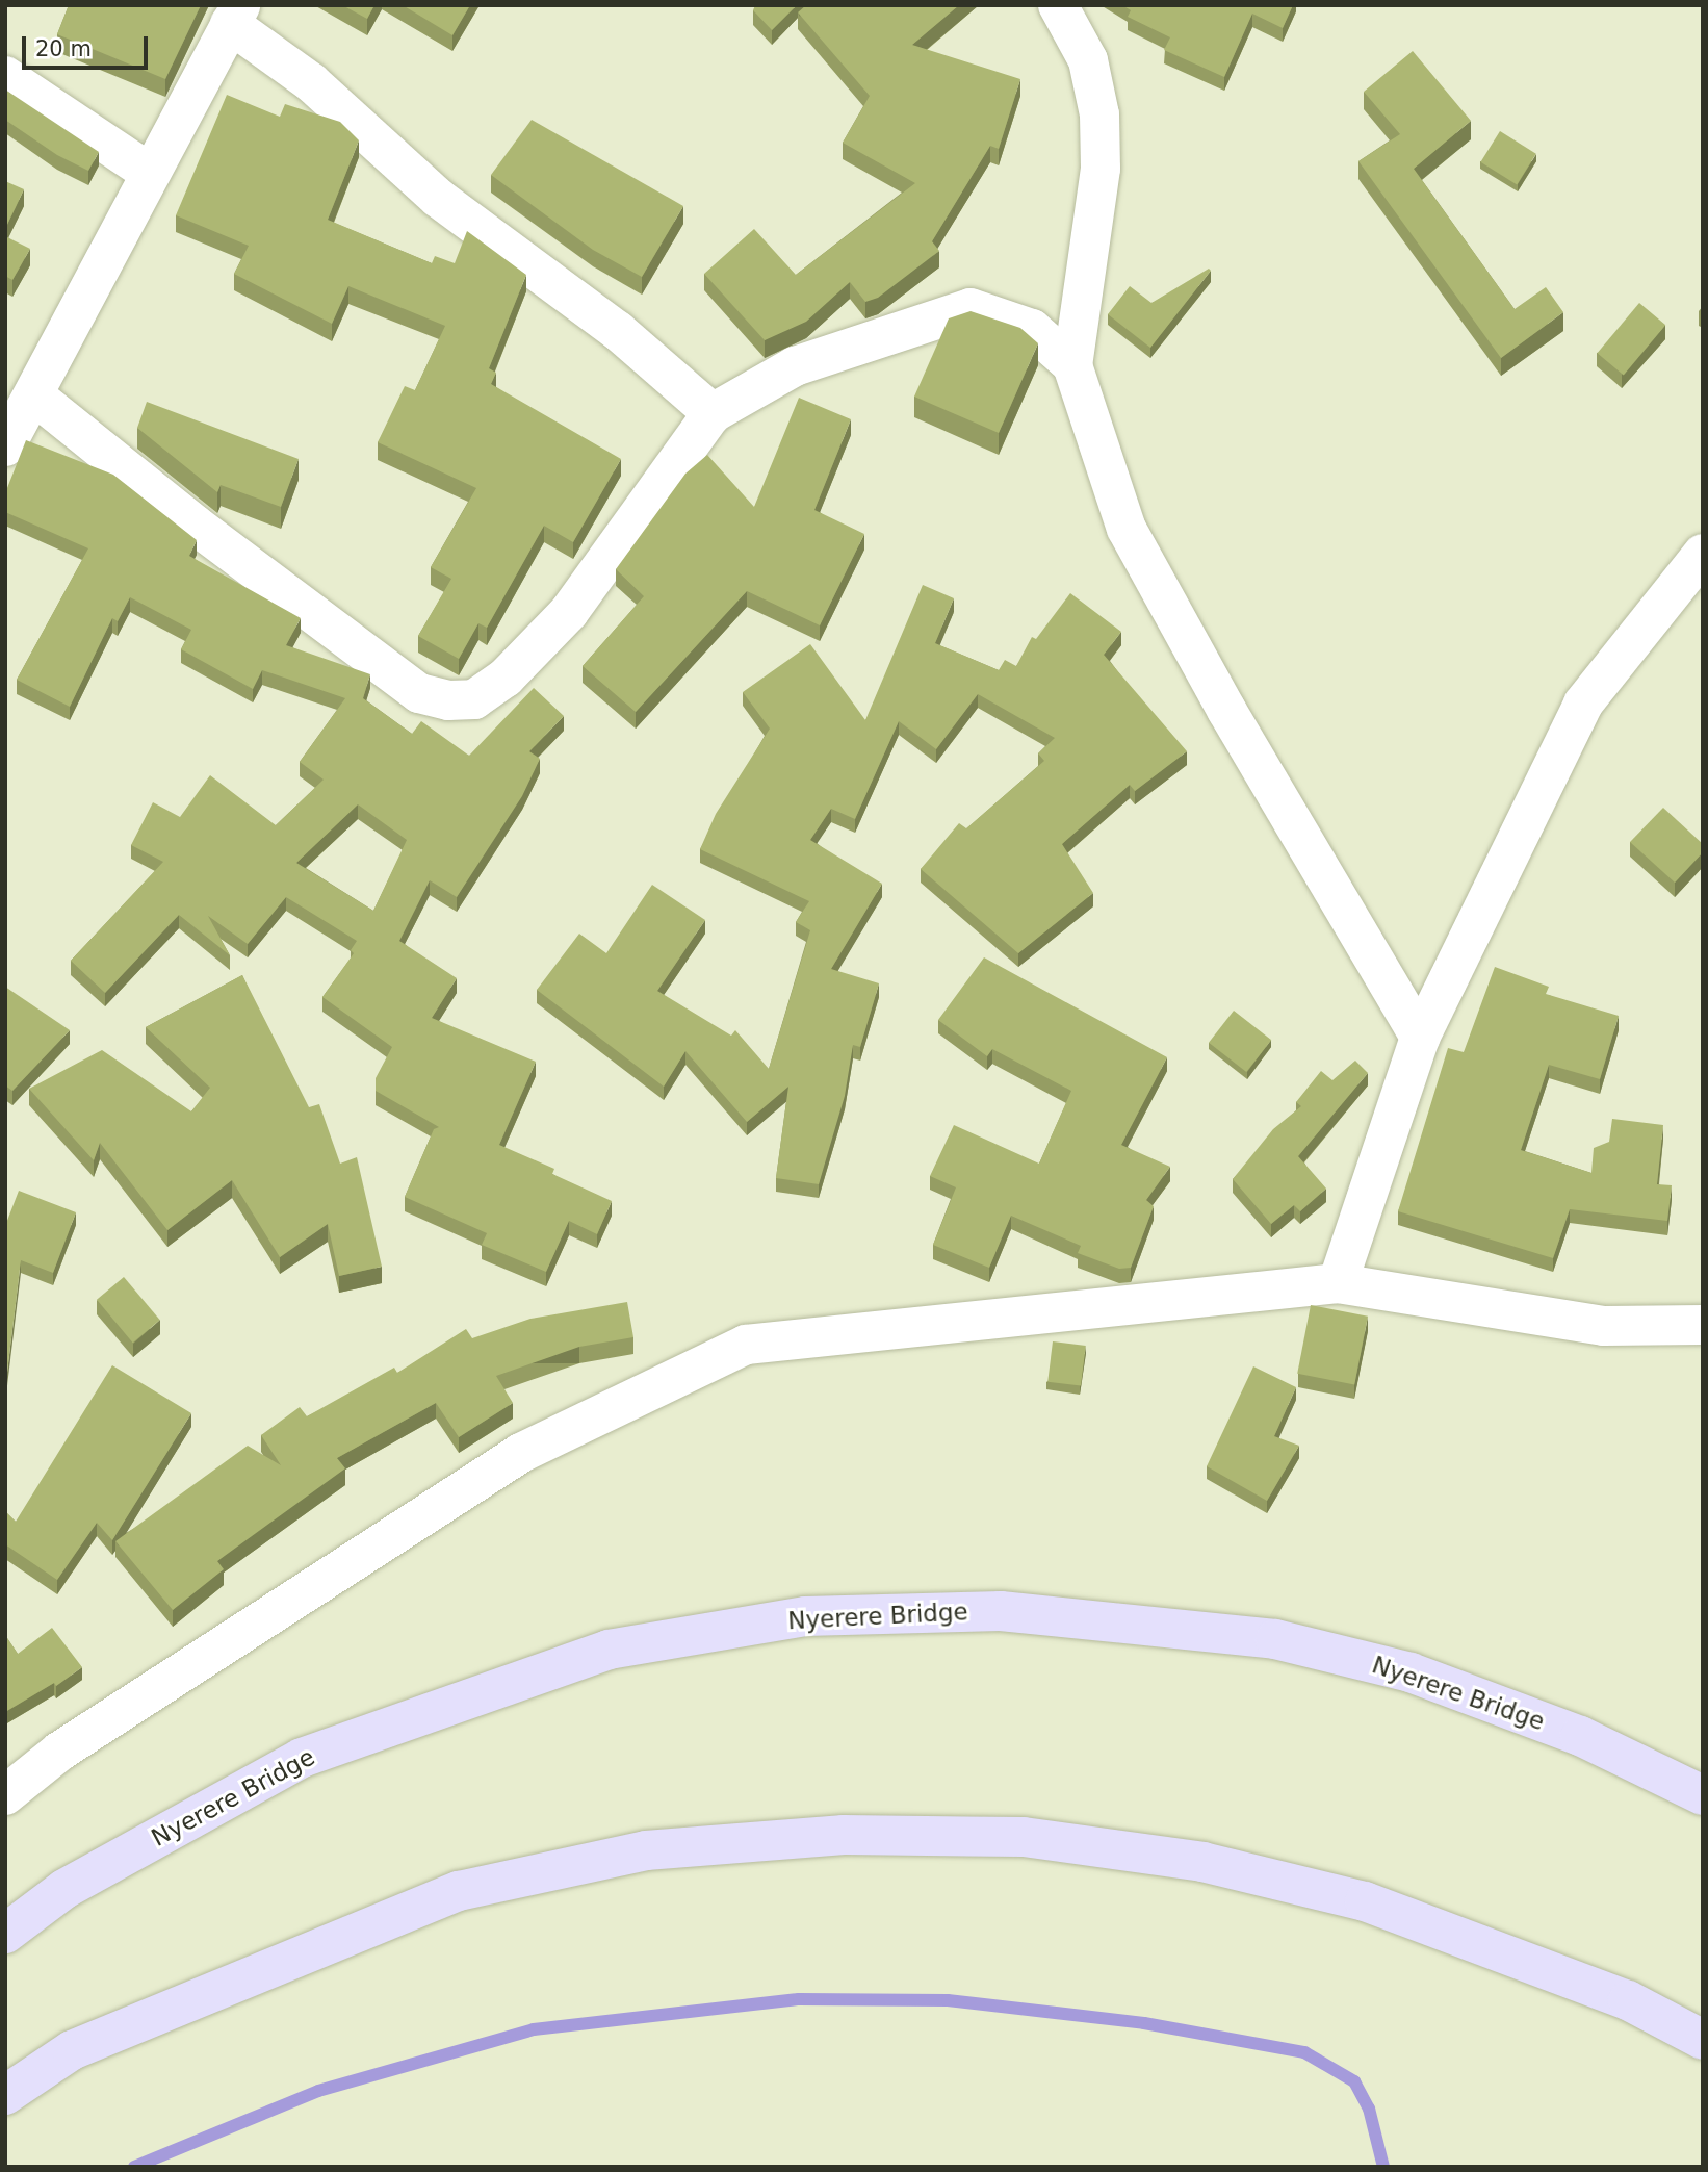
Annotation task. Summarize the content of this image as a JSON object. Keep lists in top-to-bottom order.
{
  "streets": {
    "main road": ["Nyerere Bridge"]
  },
  "scale_bar": "20 m"
}
